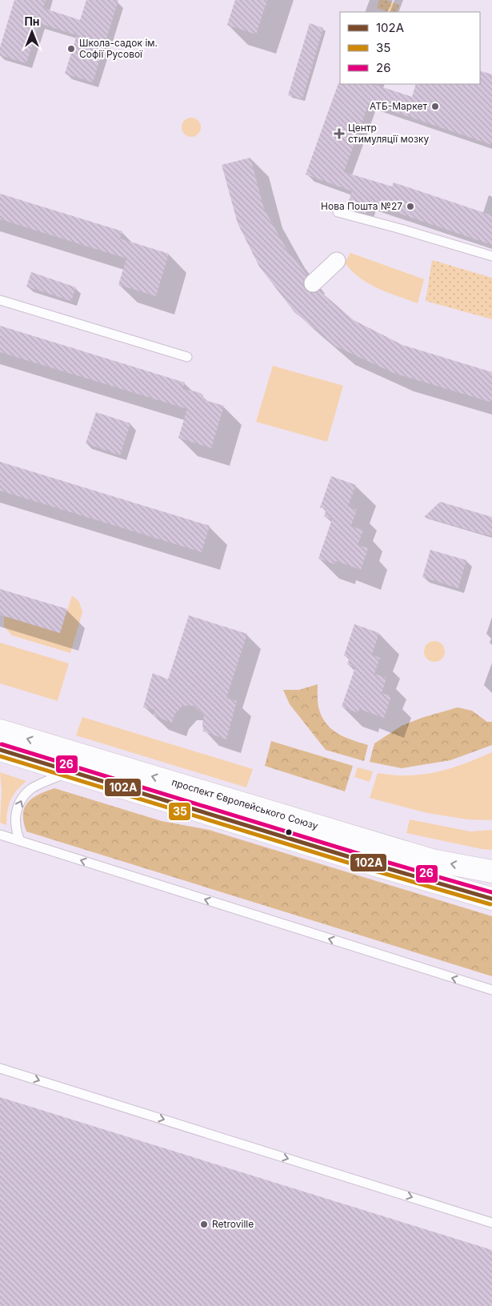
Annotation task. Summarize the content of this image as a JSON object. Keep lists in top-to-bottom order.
{
  "streets": {
    "main road": ["проспект Європейського Союзу"]
  },
  "places": {
    "other": [
      "Школа-садок ім. Софії Русової",
      "АТБ-Маркет",
      "Нова Пошта №27",
      "Retroville"
    ],
    "health": ["Центр стимуляції мозку"]
  },
  "lines": ["transit line 26", "transit line 102А", "transit line 35"],
  "legend": ["102А", "35", "26"],
  "north": "top"
}
